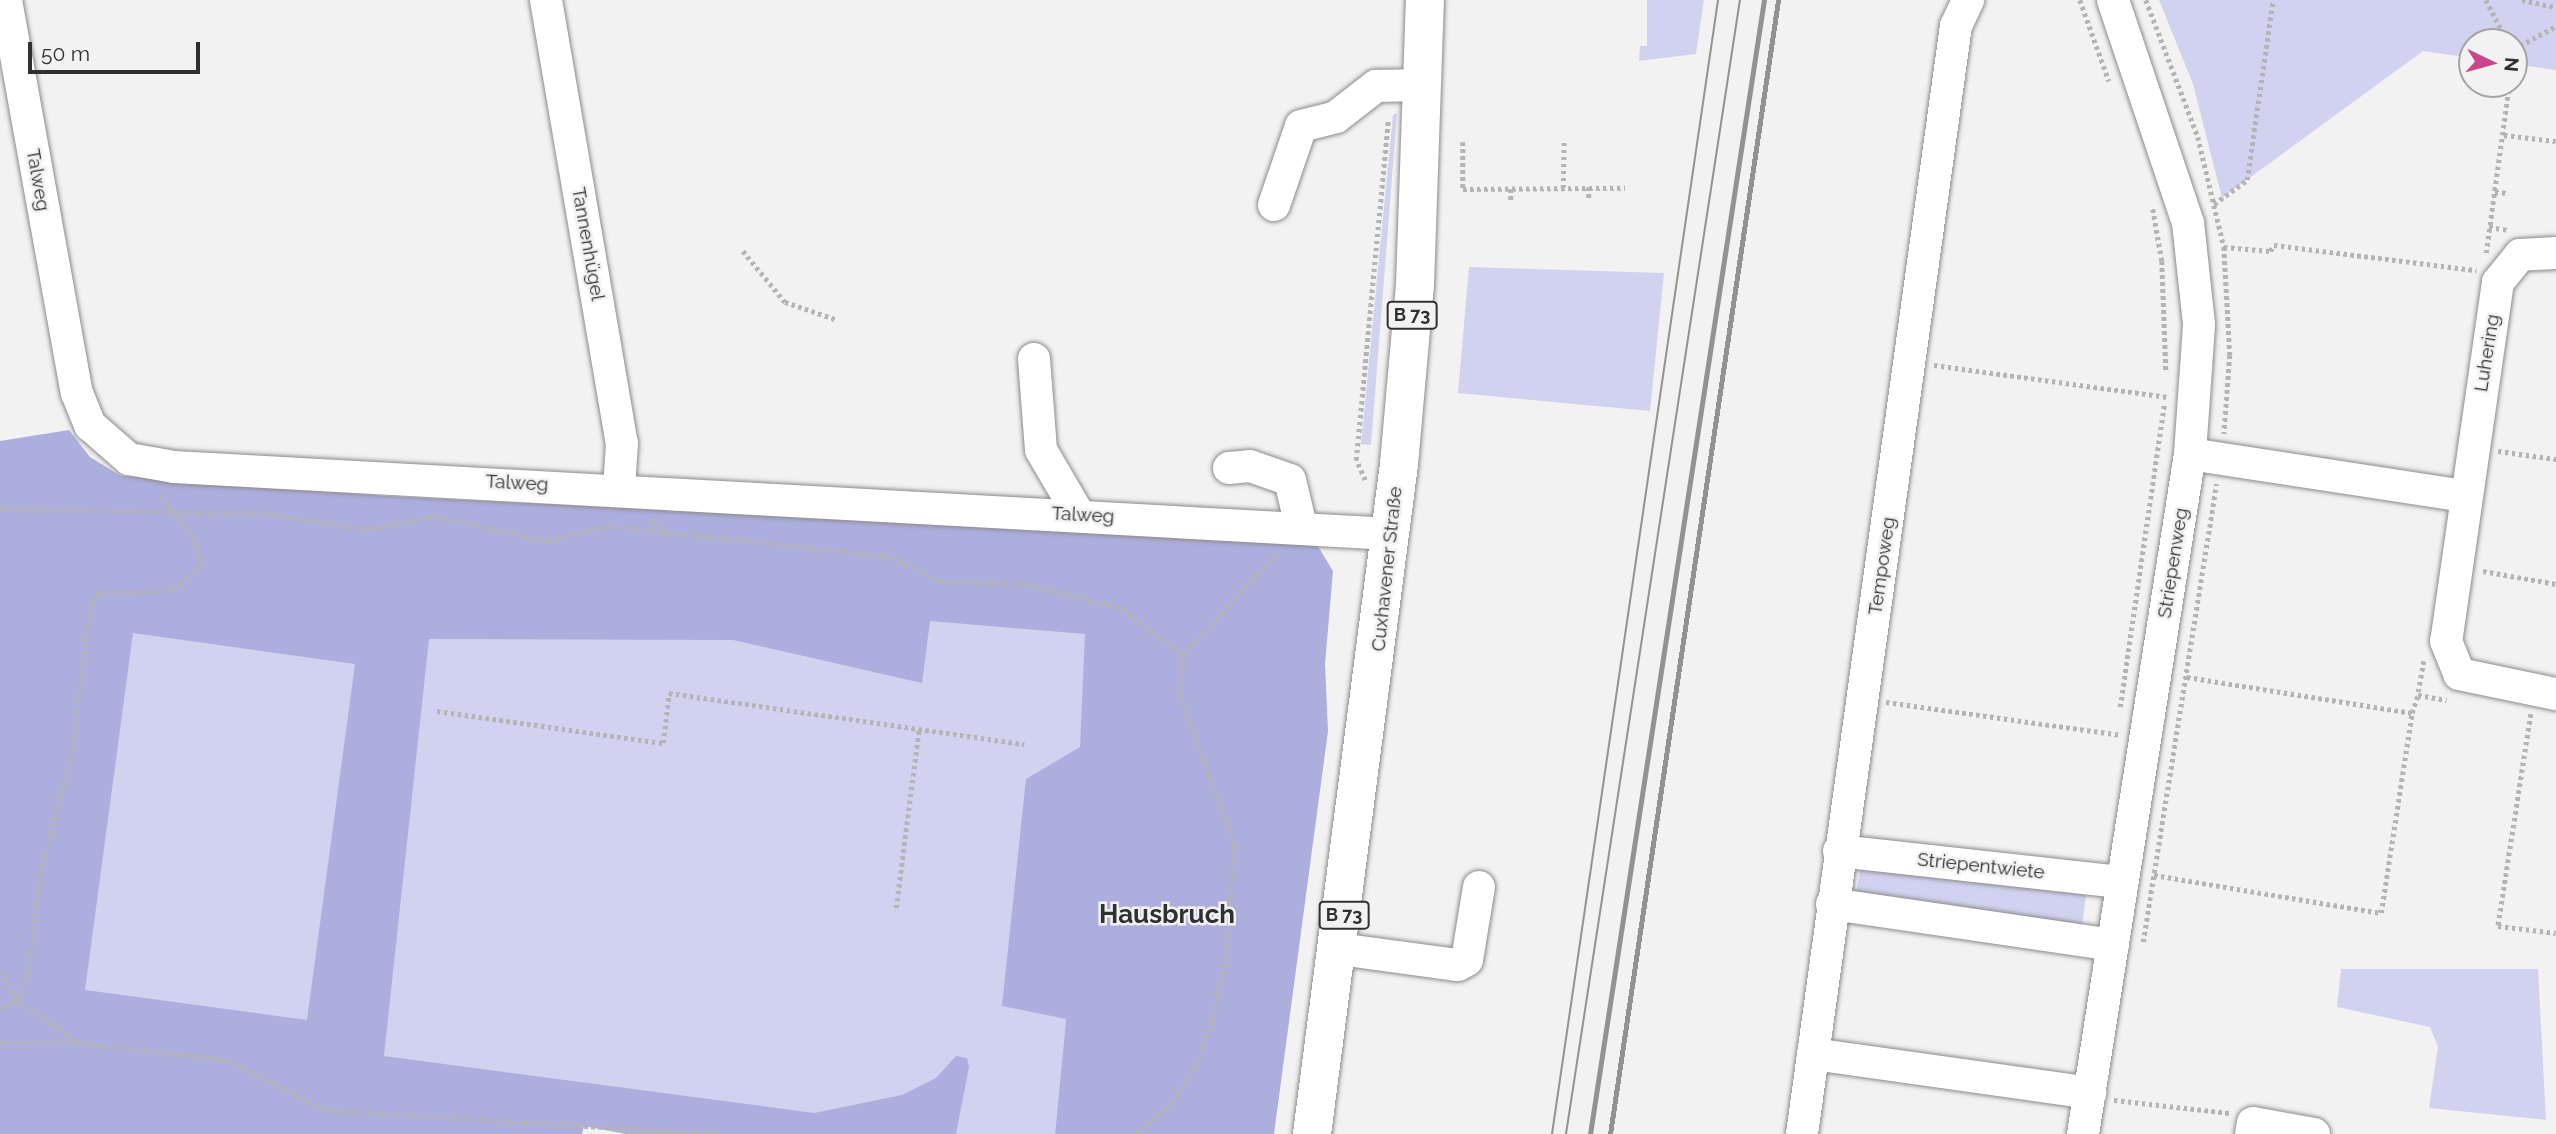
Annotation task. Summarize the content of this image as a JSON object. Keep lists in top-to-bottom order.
{
  "streets": {
    "main road": ["B 73", "Cuxhavener Straße"],
    "street": [
      "Talweg",
      "Tannenhügel",
      "Luhering",
      "Striepenweg",
      "Tempoweg",
      "Striepentwiete"
    ]
  },
  "crossings": [
    ["Talweg", "Tannenhügel"],
    ["Talweg", "Cuxhavener Straße"],
    ["Striepenweg", "Striepentwiete"],
    ["Tempoweg", "Striepentwiete"]
  ],
  "districts": ["Hausbruch"],
  "scale_bar": "50 m",
  "north": "right"
}
